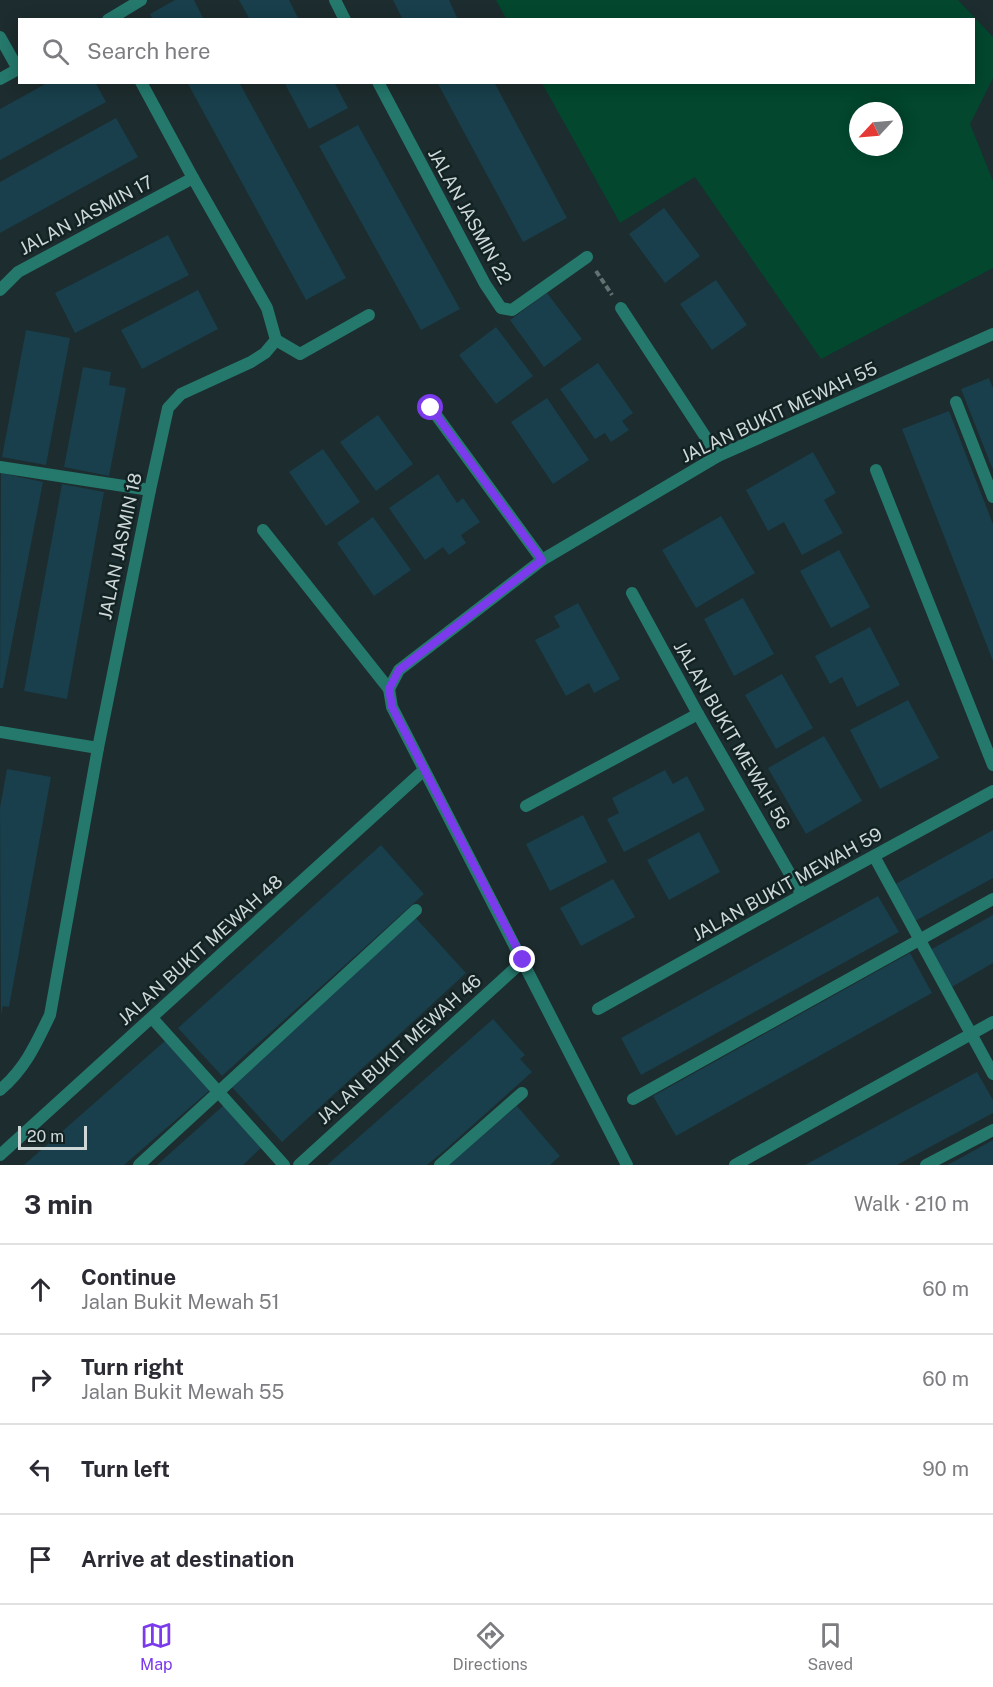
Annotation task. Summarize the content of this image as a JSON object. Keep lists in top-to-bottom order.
{
  "streets": {
    "street": [
      "JALAN JASMIN 17",
      "JALAN JASMIN 22",
      "JALAN BUKIT MEWAH 55",
      "JALAN JASMIN 18",
      "JALAN BUKIT MEWAH 56",
      "JALAN BUKIT MEWAH 59",
      "JALAN BUKIT MEWAH 48",
      "JALAN BUKIT MEWAH 46"
    ]
  },
  "crossings": [
    ["JALAN BUKIT MEWAH 56", "JALAN BUKIT MEWAH 59"]
  ],
  "scale_bar": "20 m",
  "north": "bottom left",
  "page": {
    "search": "Search here",
    "scale": "20 m",
    "heading": ["3 min", "Walk · 210 m"],
    "list": [
      ["Continue", "Jalan Bukit Mewah 51", "60 m"],
      ["Turn right", "Jalan Bukit Mewah 55", "60 m"],
      ["Turn left", "90 m"],
      "Arrive at destination"
    ],
    "nav": ["Map", "Directions", "Saved"]
  }
}
